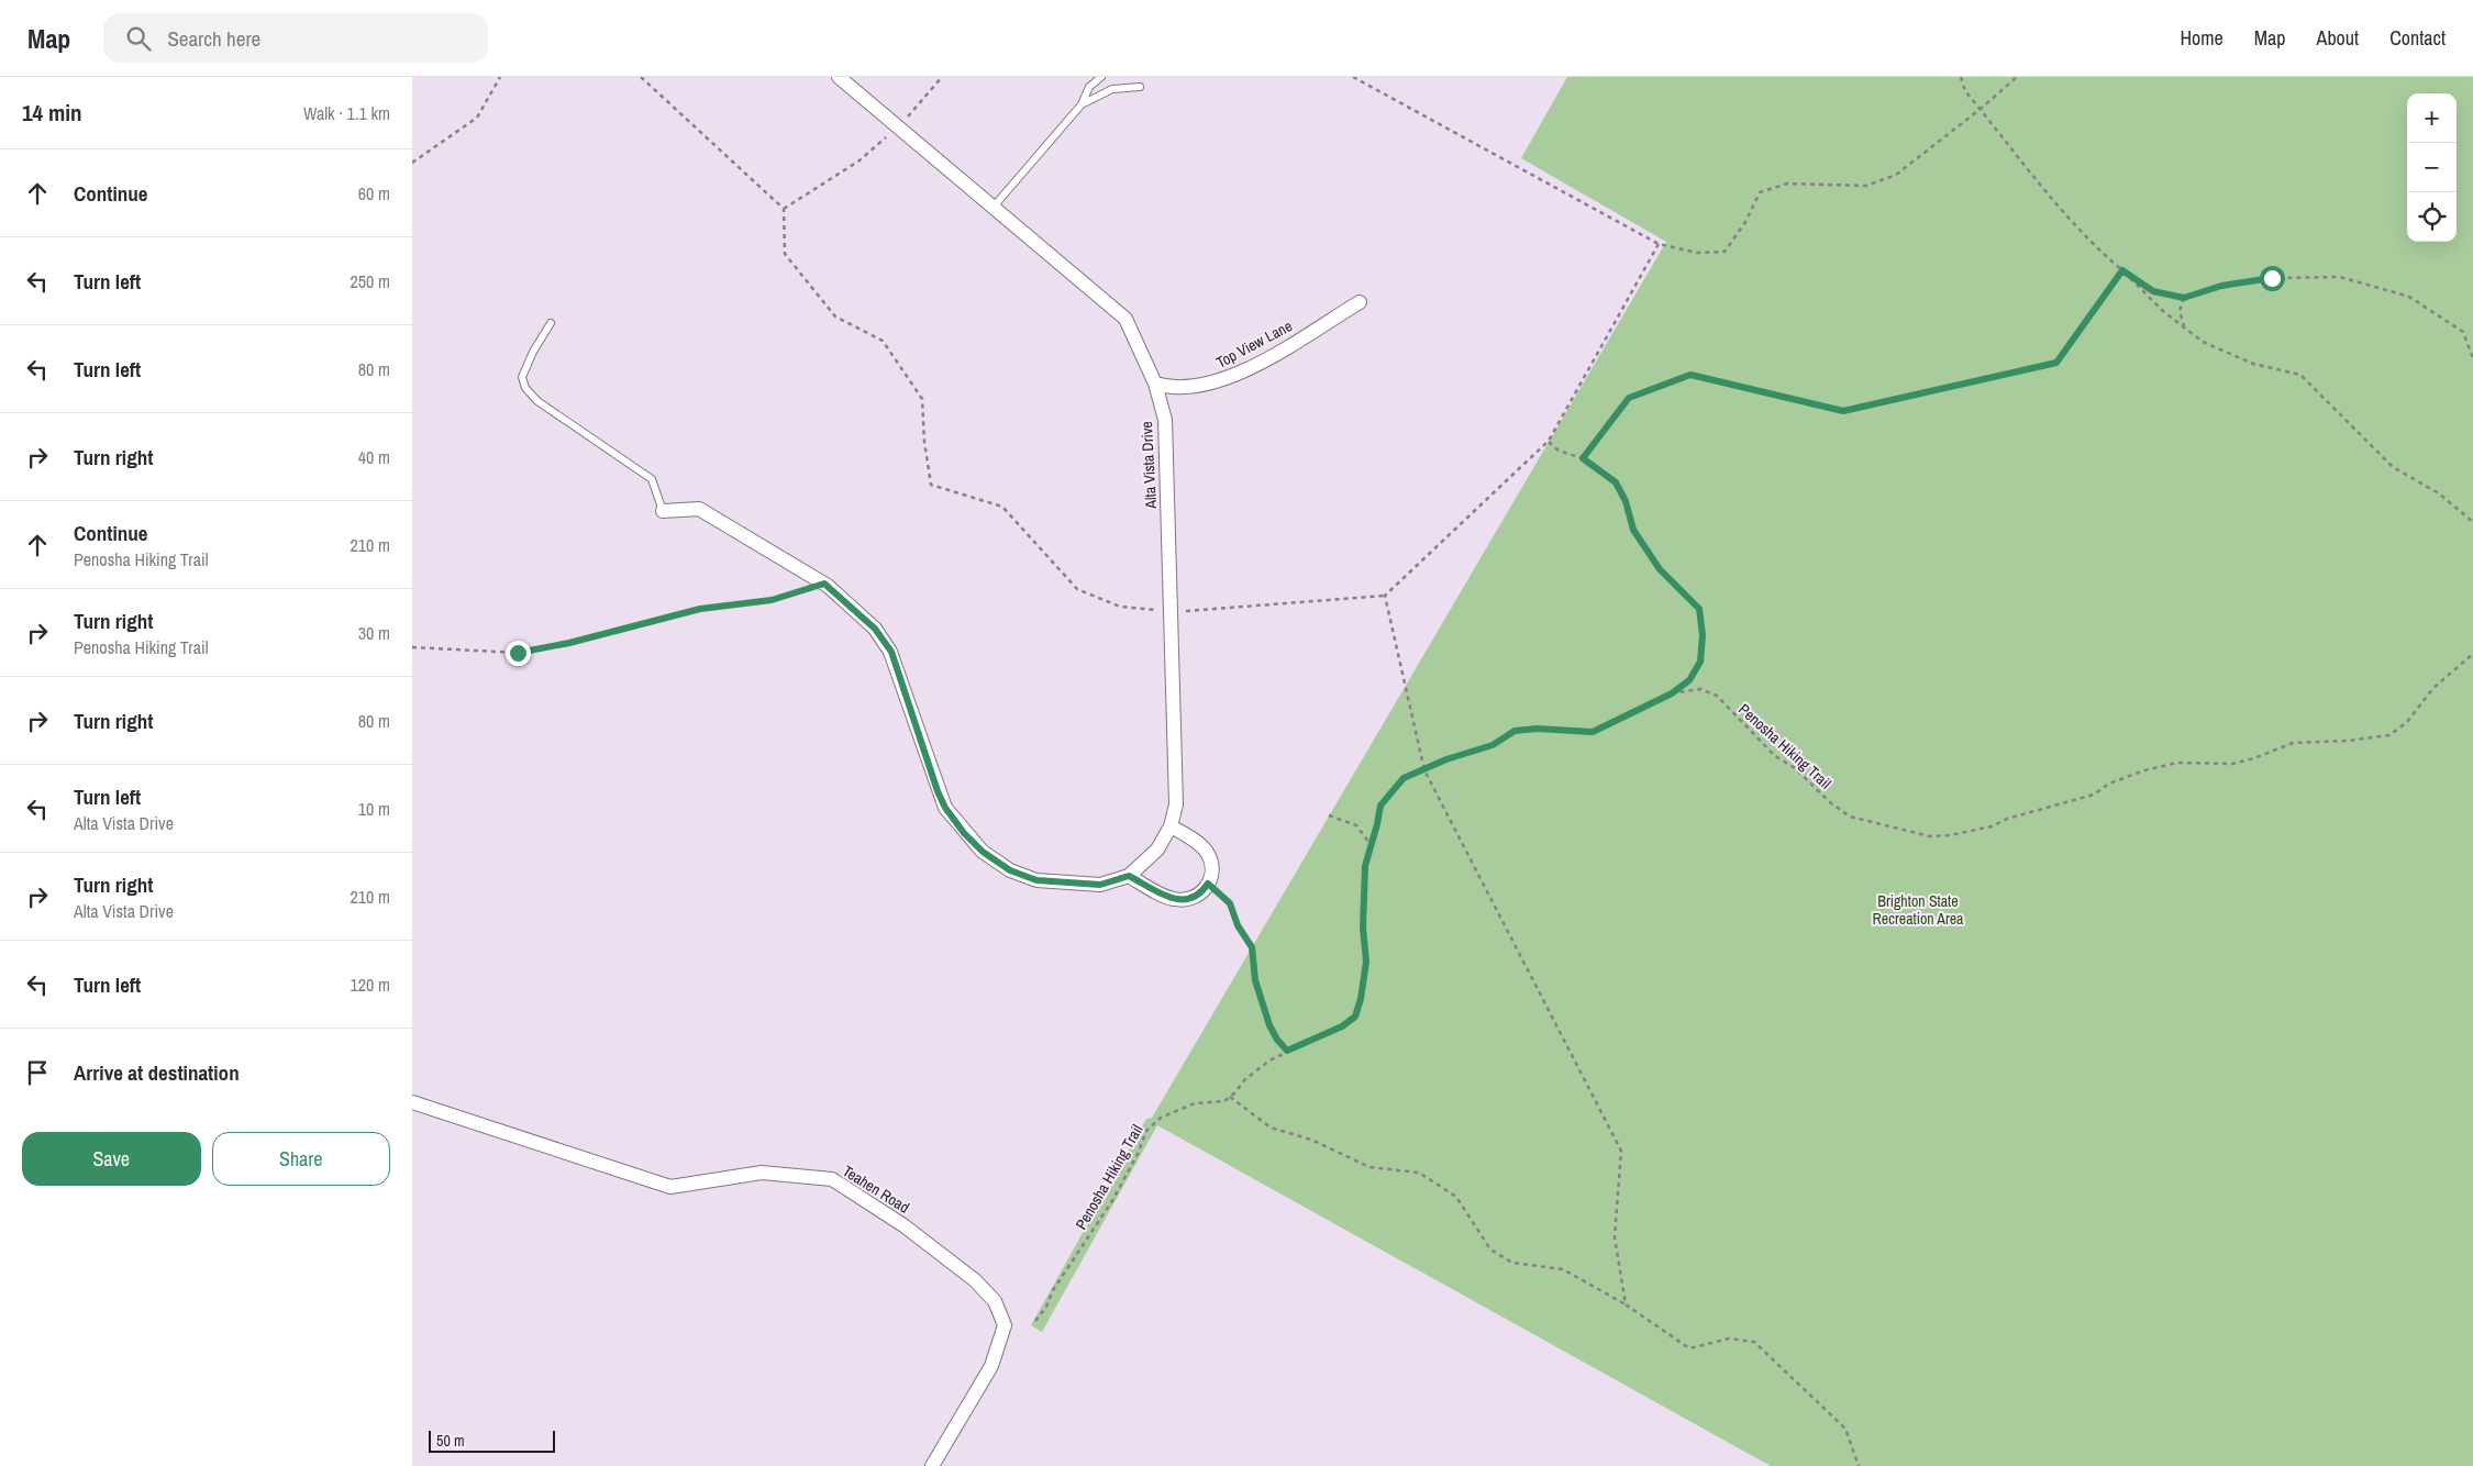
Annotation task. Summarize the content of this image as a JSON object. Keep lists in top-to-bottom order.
{
  "streets": {
    "street": ["Top View Lane", "Alta Vista Drive", "Teahen Road"],
    "path": ["Penosha Hiking Trail"]
  },
  "crossings": [
    ["Top View Lane", "Alta Vista Drive"]
  ],
  "parks": ["Brighton State Recreation Area"],
  "scale_bar": "50 m",
  "page": {
    "header": "Map",
    "search": "Search here",
    "nav": [
      "Home",
      "Map",
      "About",
      "Contact"
    ],
    "heading": ["14 min", "Walk · 1.1 km"],
    "map_buttons": ["+", "−"],
    "list": [
      ["Continue", "60 m"],
      ["Turn left", "250 m"],
      ["Turn left", "80 m"],
      ["Turn right", "40 m"],
      ["Continue", "Penosha Hiking Trail", "210 m"],
      ["Turn right", "Penosha Hiking Trail", "30 m"],
      ["Turn right", "80 m"],
      ["Turn left", "Alta Vista Drive", "10 m"],
      ["Turn right", "Alta Vista Drive", "210 m"],
      ["Turn left", "120 m"],
      "Arrive at destination"
    ],
    "buttons": ["Save", "Share"],
    "scale": "50 m"
  }
}
